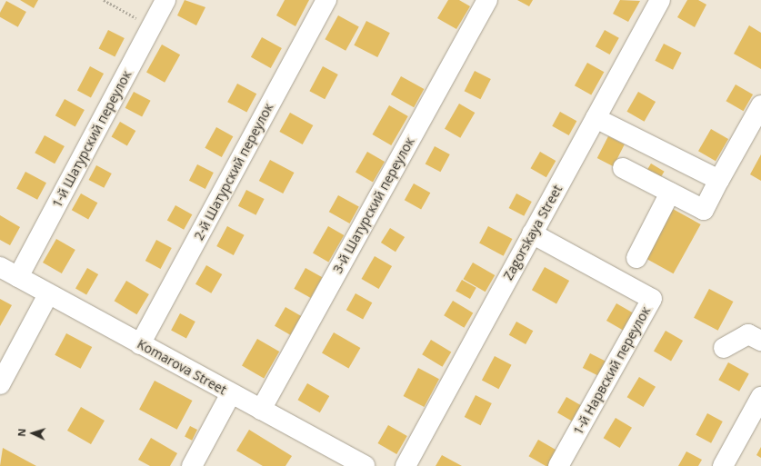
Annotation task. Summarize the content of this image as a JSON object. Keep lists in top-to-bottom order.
{
  "streets": {
    "street": [
      "1-й Шатурский переулок",
      "2-й Шатурский переулок",
      "3-й Шатурский переулок",
      "Zagorskaya Street",
      "Komarova Street",
      "1-й Нарвский переулок"
    ]
  },
  "crossings": [
    ["1-й Шатурский переулок", "Komarova Street"],
    ["2-й Шатурский переулок", "Komarova Street"],
    ["3-й Шатурский переулок", "Komarova Street"],
    ["Zagorskaya Street", "1-й Нарвский переулок"]
  ],
  "north": "left"
}
